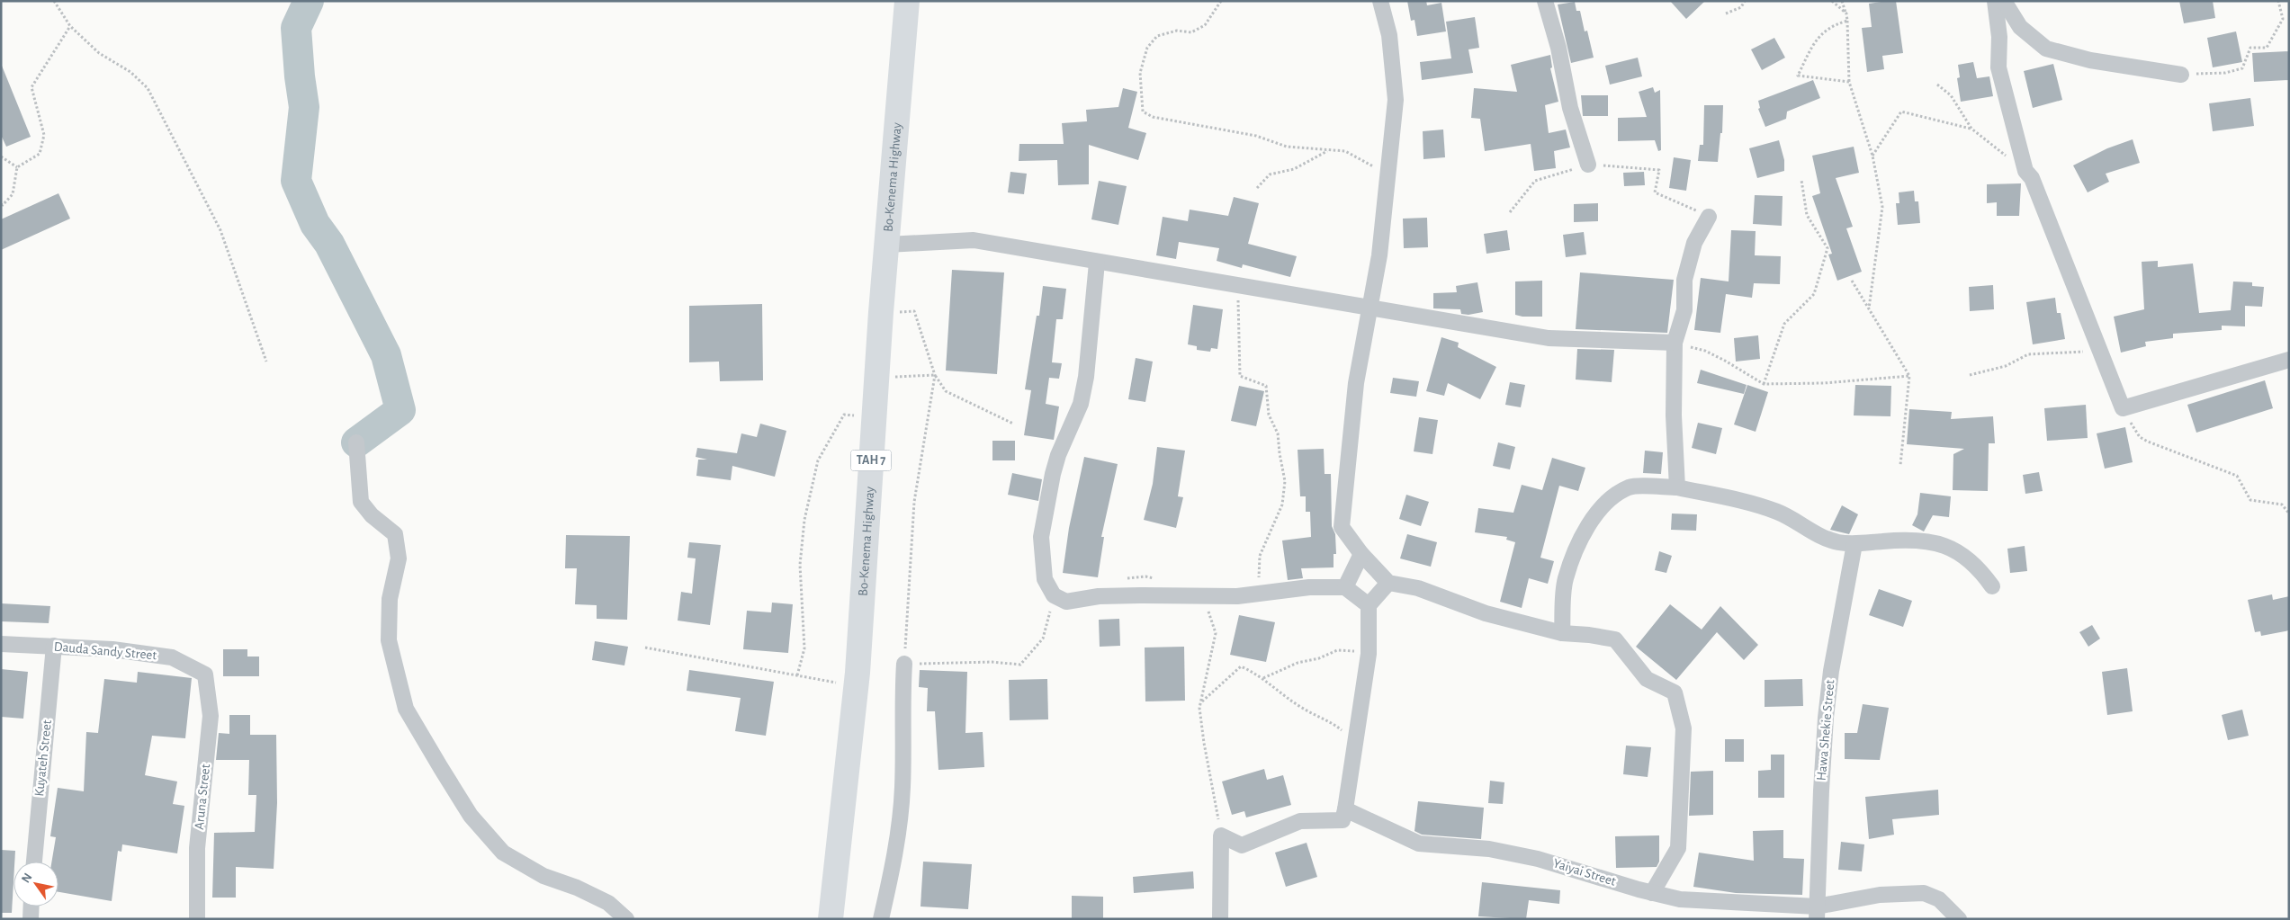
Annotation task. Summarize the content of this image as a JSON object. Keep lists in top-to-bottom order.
{
  "streets": {
    "highway": ["Bo-Kenema Highway", "TAH 7"],
    "street": [
      "Dauda Sandy Street",
      "Hawa Shekie Street",
      "Kuyateh Street",
      "Aruna Street",
      "Yaiyai Street"
    ]
  },
  "crossings": [
    ["Dauda Sandy Street", "Kuyateh Street"],
    ["Dauda Sandy Street", "Aruna Street"],
    ["Hawa Shekie Street", "Yaiyai Street"]
  ],
  "north": "top left"
}
